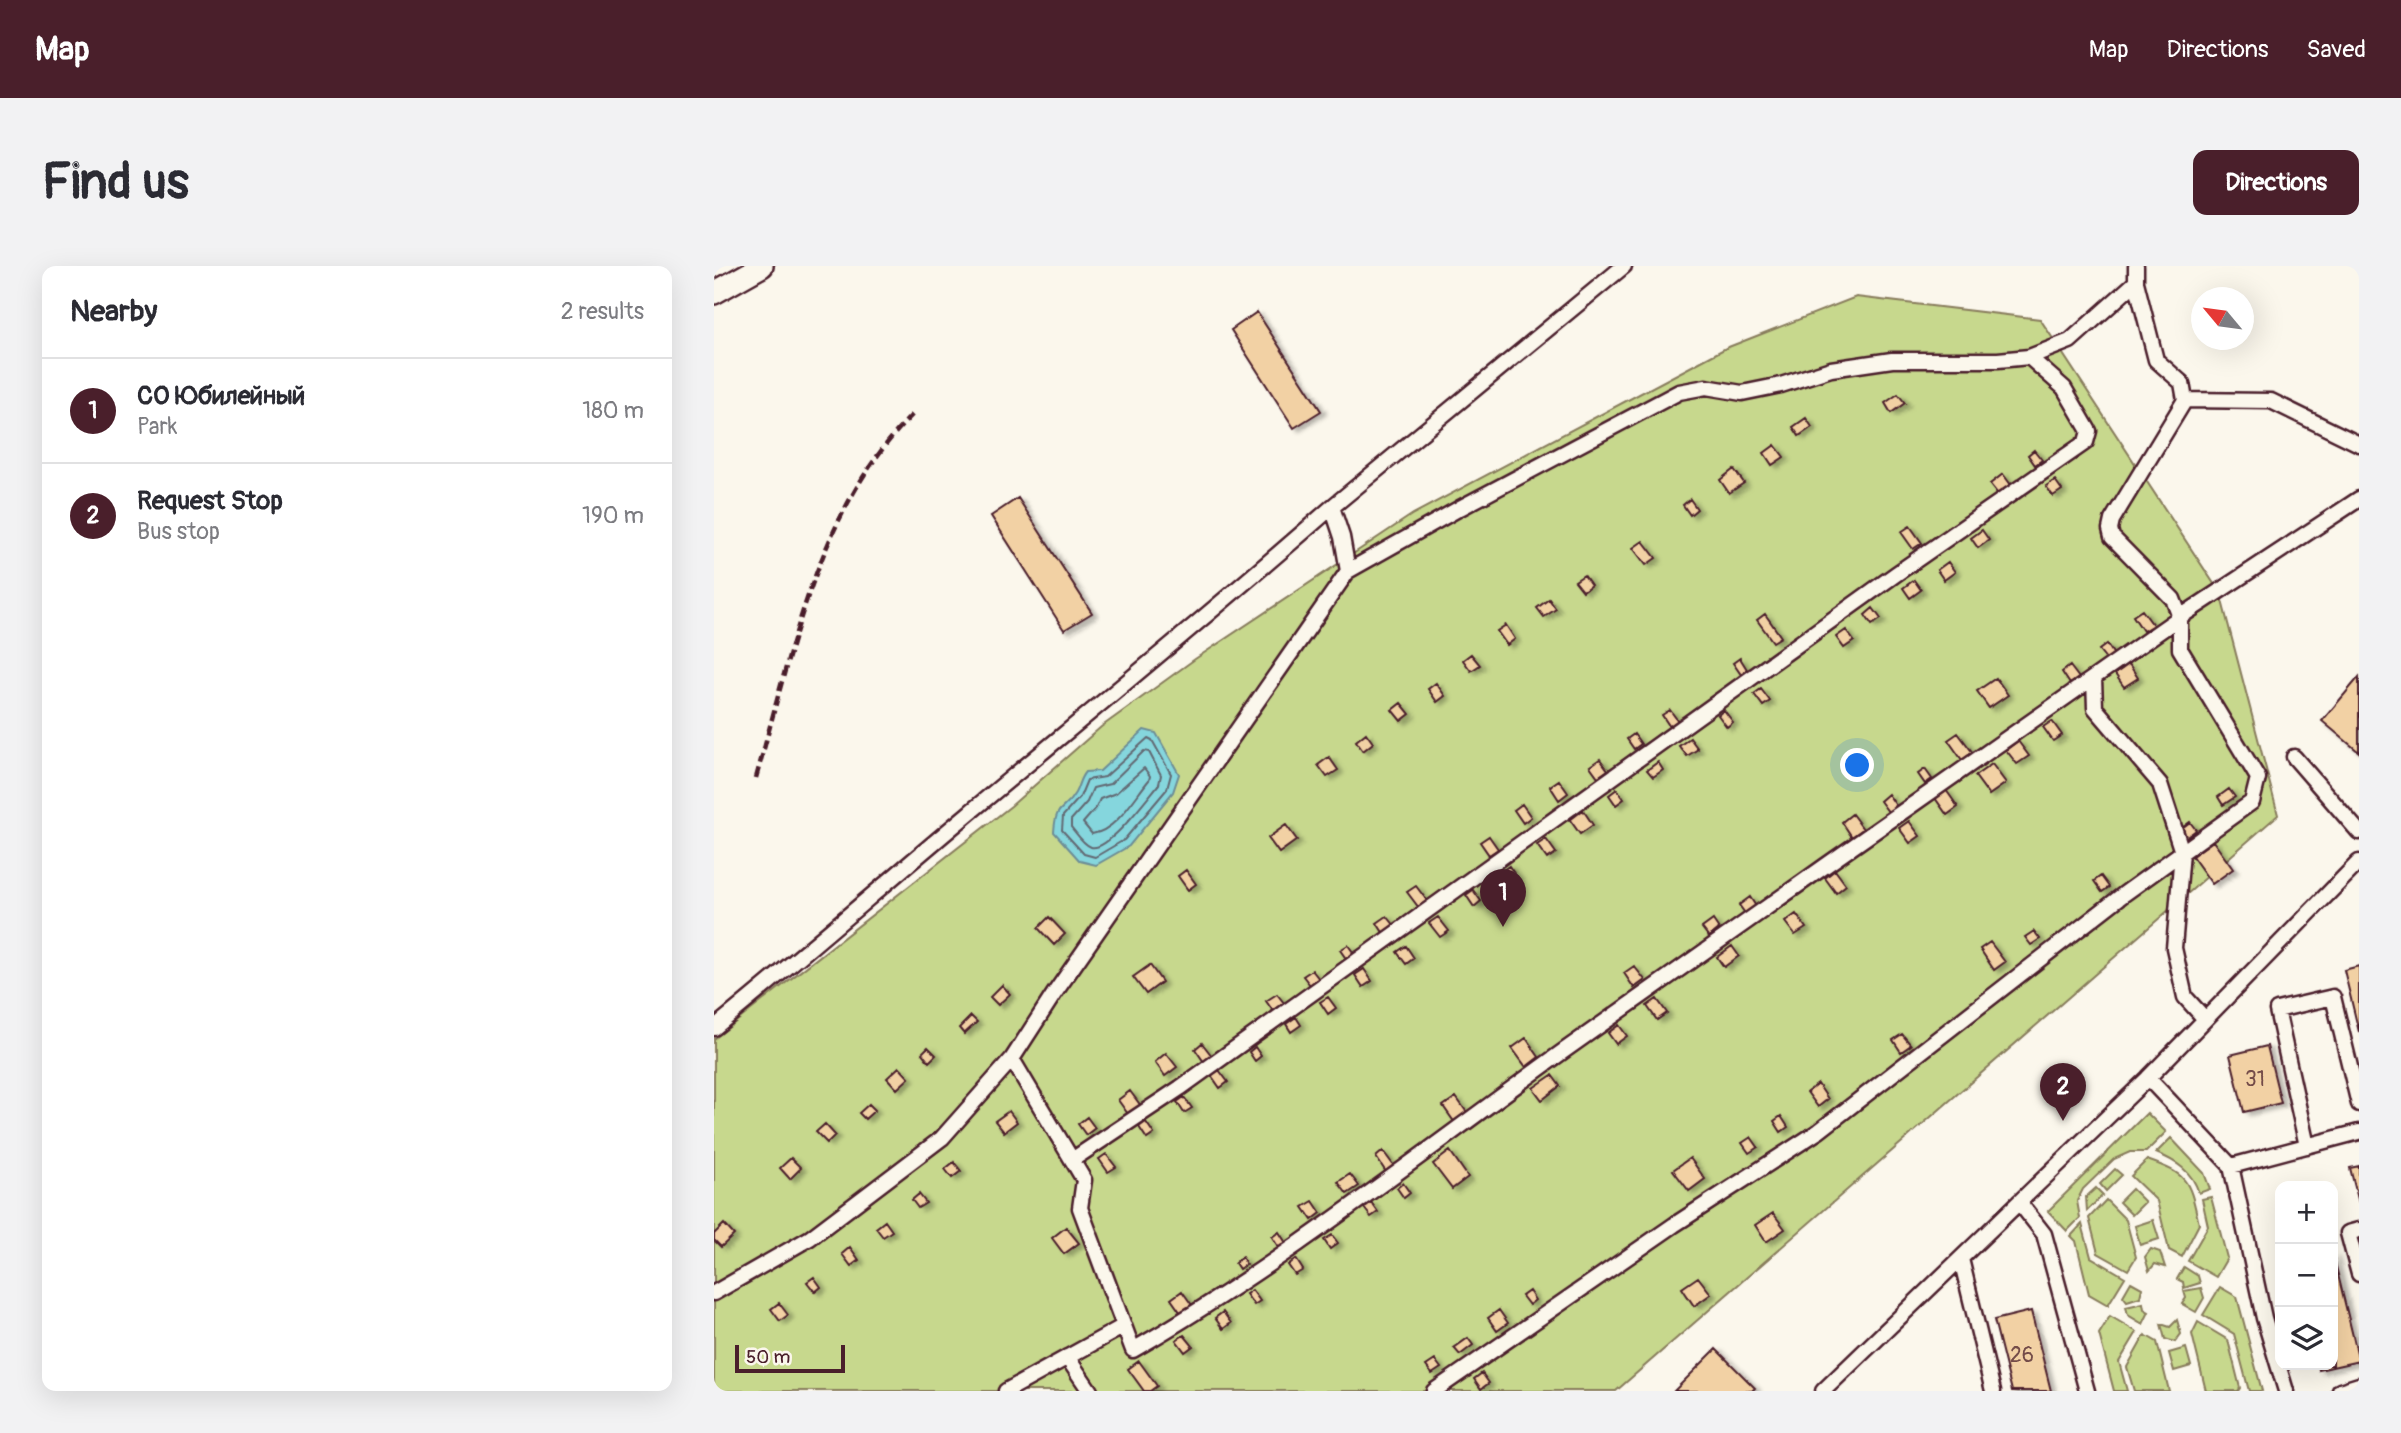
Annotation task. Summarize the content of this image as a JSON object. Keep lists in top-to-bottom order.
{
  "house_numbers": ["31", "26"],
  "scale_bar": "50 m",
  "north": "top left",
  "page": {
    "header": "Map",
    "nav": ["Map", "Directions", "Saved"],
    "buttons": "Directions",
    "title": "Find us",
    "heading": ["Nearby", "2 results"],
    "list": [
      {
        "mark": "1",
        "name": "СО Юбилейный",
        "note": "Park",
        "value": "180 m"
      },
      {
        "mark": "2",
        "name": "Request Stop",
        "note": "Bus stop",
        "value": "190 m"
      }
    ],
    "pins": ["1", "2"],
    "map_buttons": ["+", "−"],
    "scale": "50 m"
  }
}
